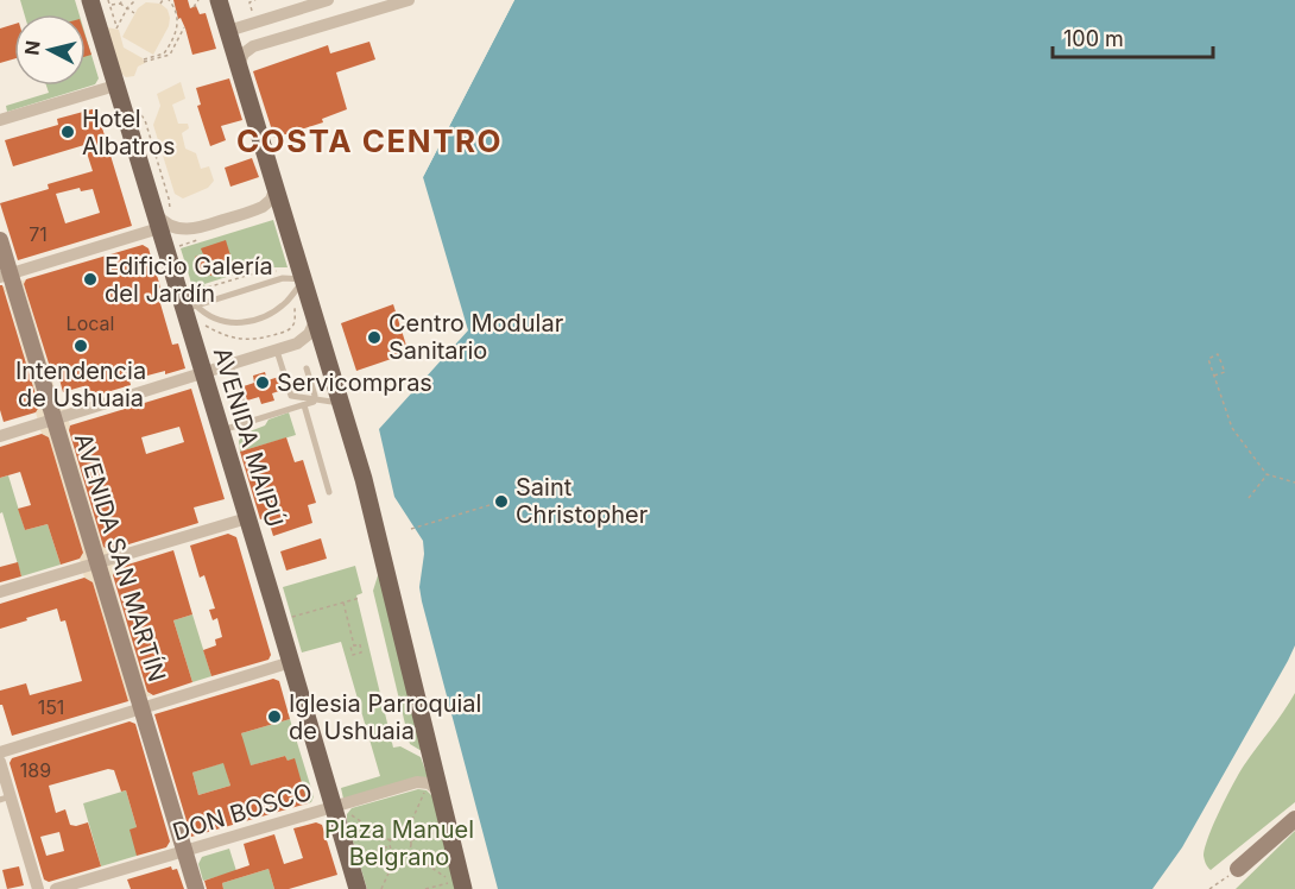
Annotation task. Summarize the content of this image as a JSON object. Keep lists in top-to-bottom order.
{
  "streets": {
    "main road": ["AVENIDA MAIPÚ", "AVENIDA SAN MARTÍN"],
    "street": ["DON BOSCO"]
  },
  "crossings": [
    ["AVENIDA MAIPÚ", "DON BOSCO"],
    ["AVENIDA SAN MARTÍN", "DON BOSCO"]
  ],
  "districts": ["COSTA CENTRO"],
  "parks": ["Plaza Manuel Belgrano"],
  "places": [
    "Hotel Albatros",
    "Edificio Galería del Jardín",
    "Centro Modular Sanitario",
    "Intendencia de Ushuaia",
    "Servicompras",
    "Saint Christopher",
    "Iglesia Parroquial de Ushuaia"
  ],
  "house_numbers": [
    "71",
    "Local",
    "151",
    "189"
  ],
  "scale_bar": "100 m",
  "north": "left"
}
